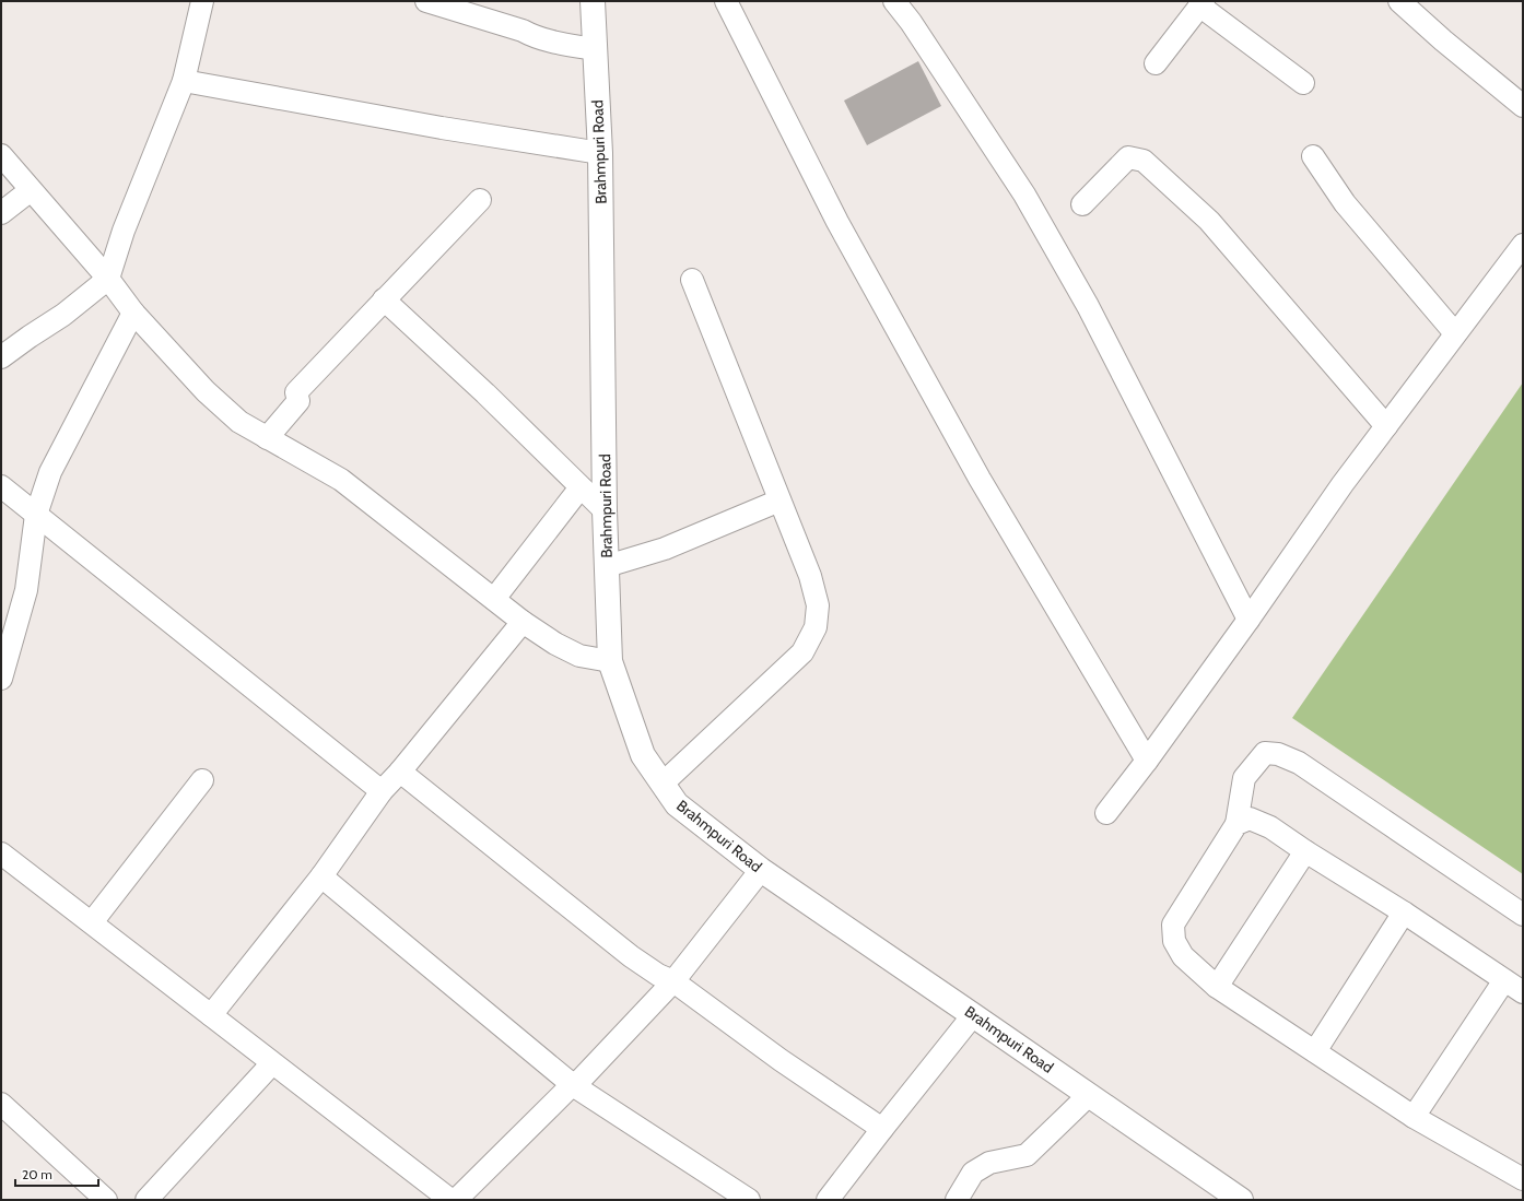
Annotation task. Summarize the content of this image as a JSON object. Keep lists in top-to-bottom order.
{
  "streets": {
    "street": ["Brahmpuri Road"]
  },
  "scale_bar": "20 m"
}
